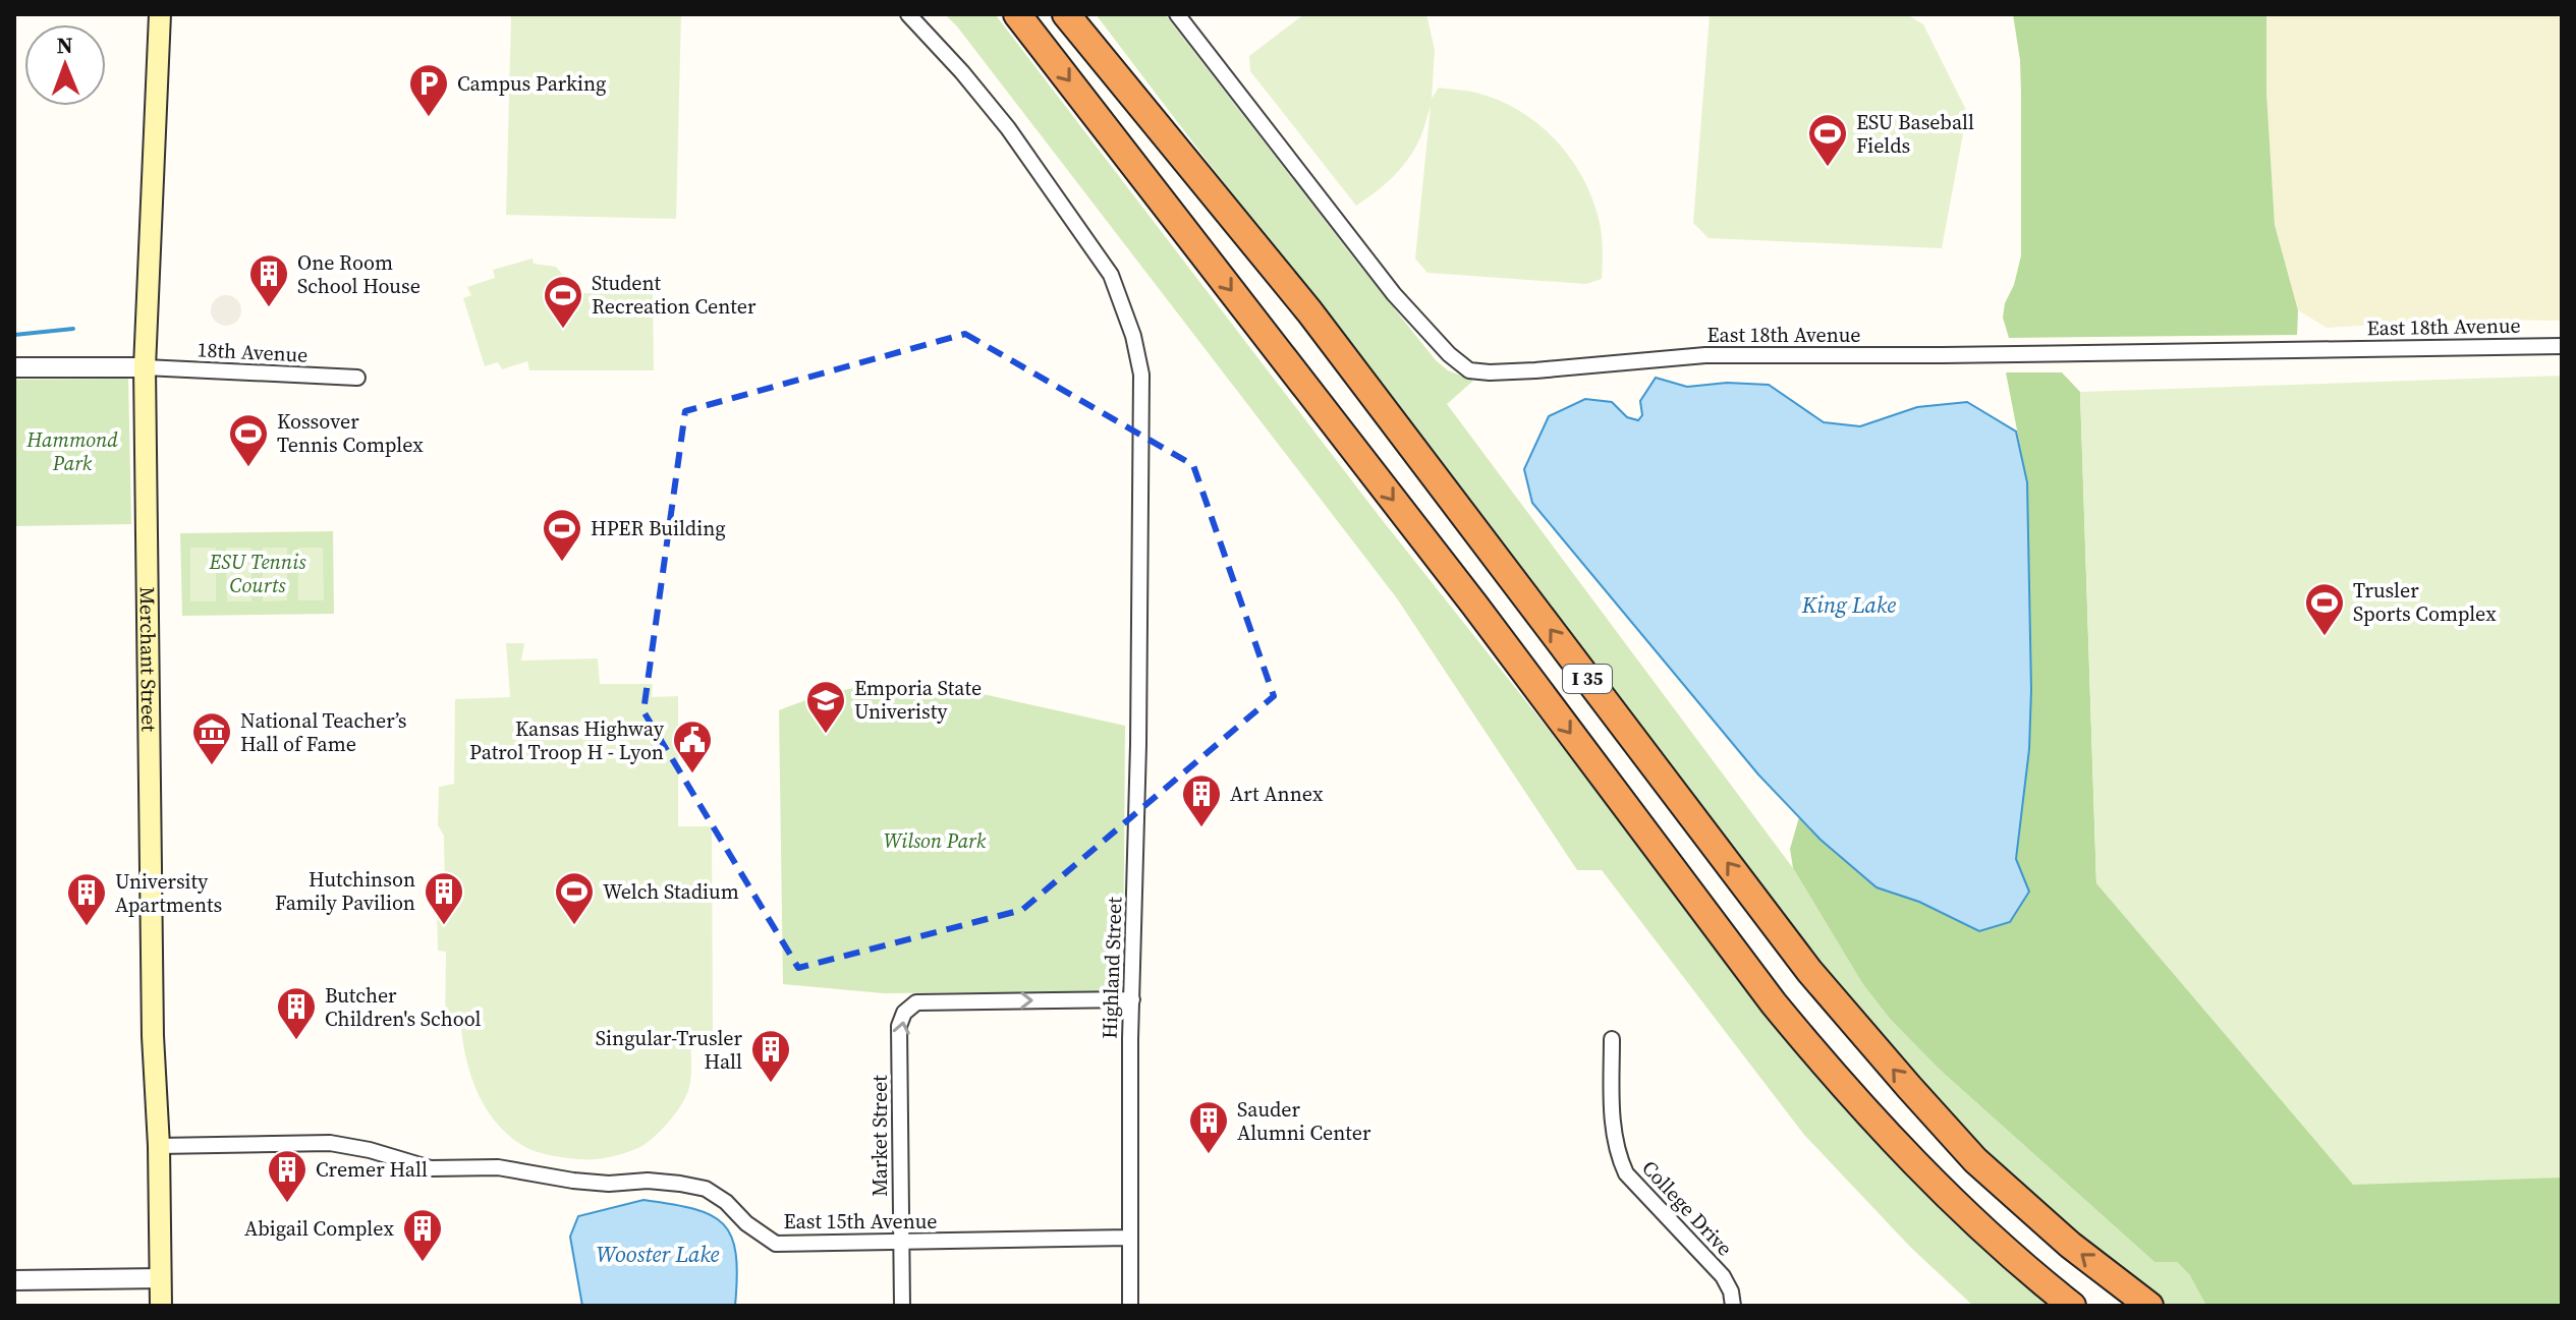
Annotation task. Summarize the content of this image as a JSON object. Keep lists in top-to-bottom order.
{
  "streets": {
    "highway": ["I 35"],
    "main road": ["Merchant Street"],
    "street": [
      "East 18th Avenue",
      "18th Avenue",
      "Highland Street",
      "Market Street",
      "College Drive",
      "East 15th Avenue"
    ]
  },
  "crossings": [
    ["18th Avenue", "Merchant Street"],
    ["Merchant Street", "East 15th Avenue"],
    ["Highland Street", "Market Street"],
    ["Highland Street", "East 15th Avenue"],
    ["Market Street", "East 15th Avenue"]
  ],
  "water": ["King Lake", "Wooster Lake"],
  "parks": ["Hammond Park", "ESU Tennis Courts", "Wilson Park"],
  "places": {
    "parking": ["Campus Parking"],
    "sports": [
      "ESU Baseball Fields",
      "Student Recreation Center",
      "Kossover Tennis Complex",
      "HPER Building",
      "Trusler Sports Complex",
      "Welch Stadium"
    ],
    "building": [
      "One Room School House",
      "Art Annex",
      "Hutchinson Family Pavilion",
      "University Apartments",
      "Butcher Children's School",
      "Singular-Trusler Hall",
      "Sauder Alumni Center",
      "Cremer Hall",
      "Abigail Complex"
    ],
    "school or university": ["Emporia State Univeristy"],
    "museum": ["National Teacher’s Hall of Fame"],
    "public building": ["Kansas Highway Patrol Troop H - Lyon"]
  },
  "north": "top"
}
